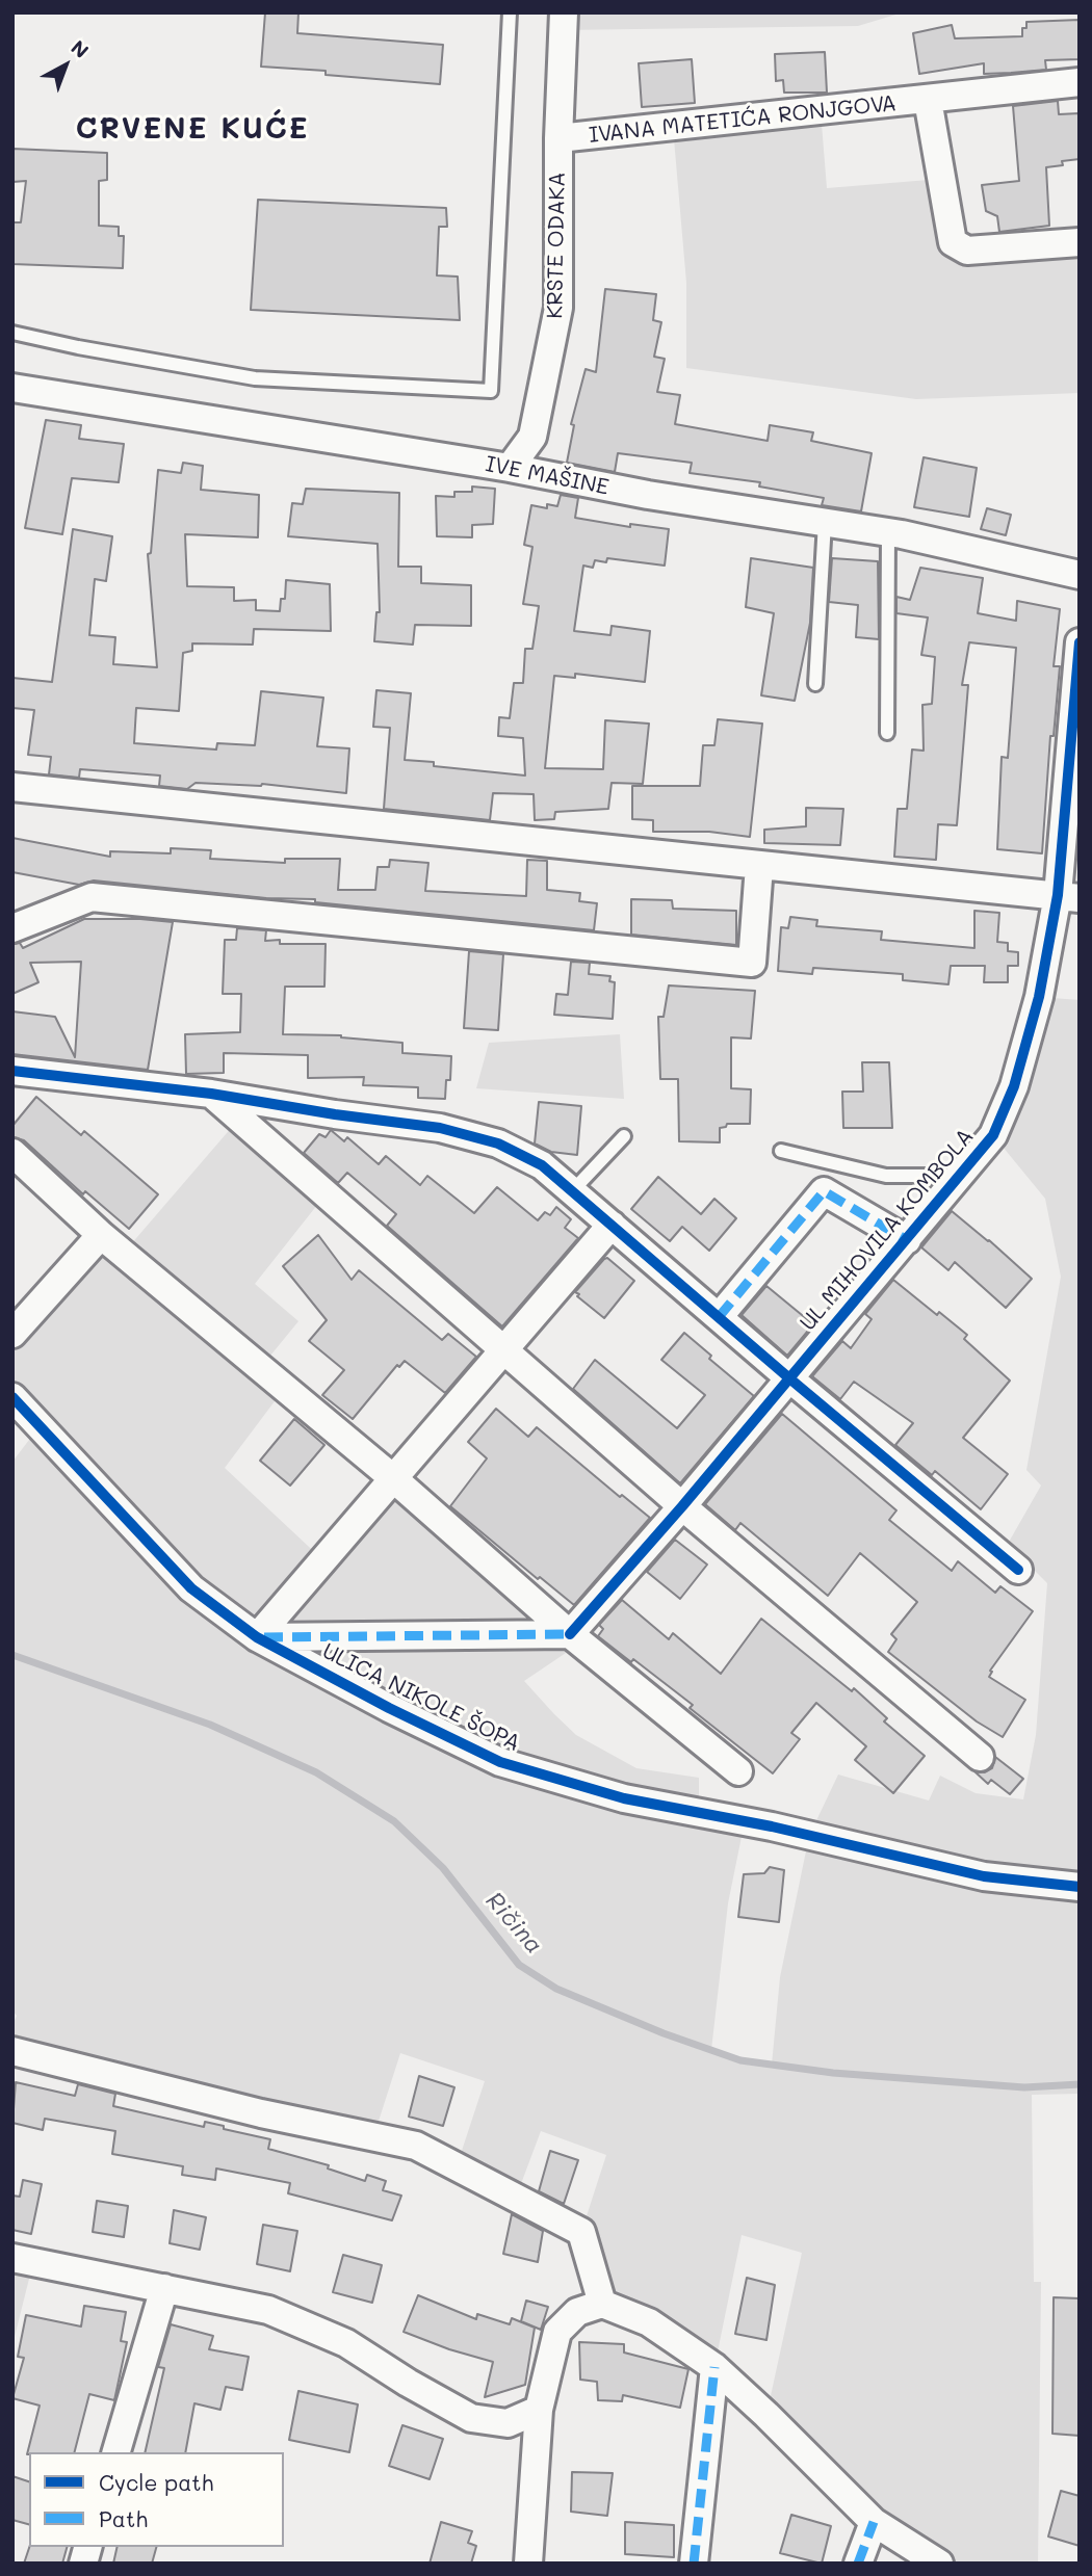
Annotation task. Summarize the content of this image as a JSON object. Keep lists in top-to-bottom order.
{
  "streets": {
    "street": [
      "IVANA MATETIĆA RONJGOVA",
      "KRSTE ODAKA",
      "IVE MAŠINE",
      "UL MIHOVILA KOMBOLA",
      "ULICA NIKOLE ŠOPA"
    ]
  },
  "crossings": [
    ["IVANA MATETIĆA RONJGOVA", "KRSTE ODAKA"],
    ["KRSTE ODAKA", "IVE MAŠINE"]
  ],
  "districts": ["CRVENE KUĆE"],
  "water": ["Ričina"],
  "legend": ["Cycle path", "Path"],
  "north": "top right"
}
